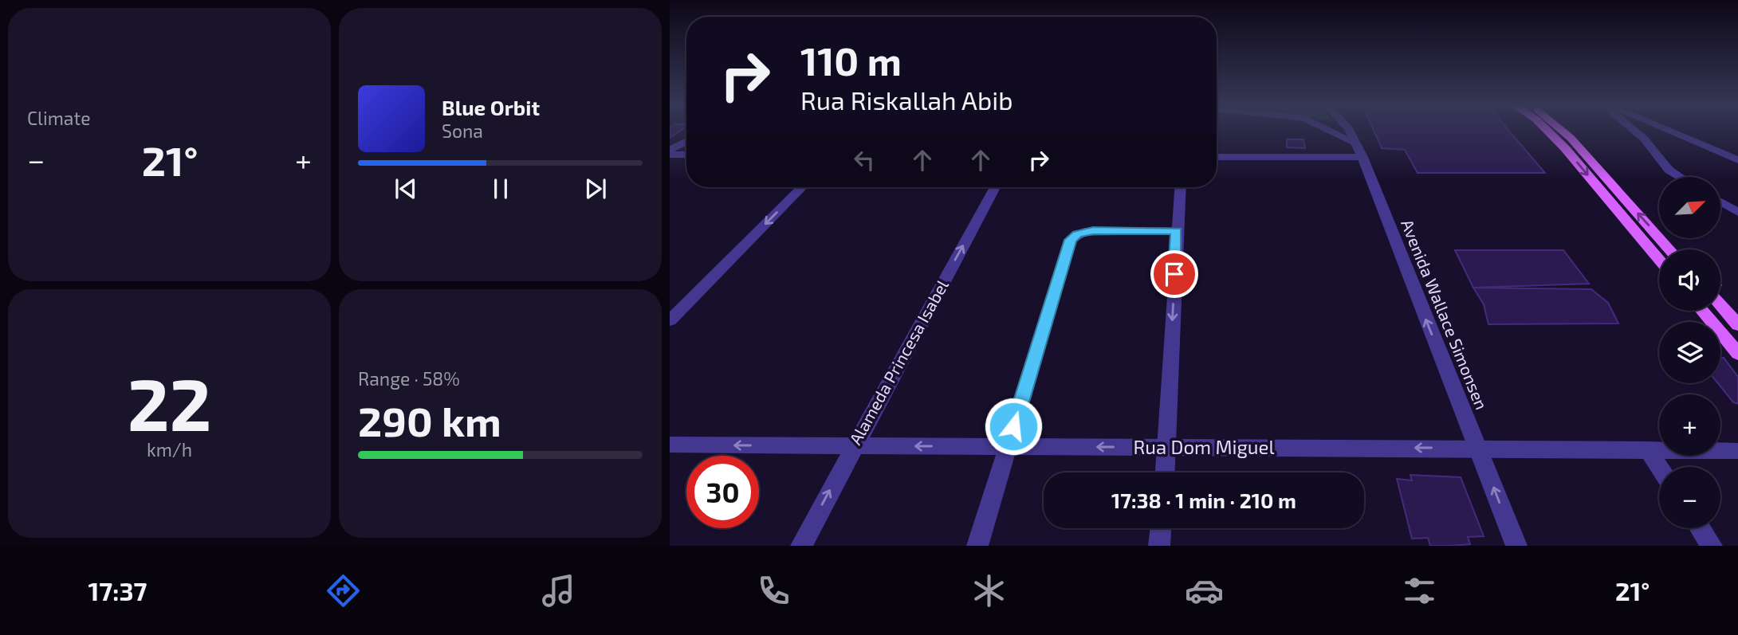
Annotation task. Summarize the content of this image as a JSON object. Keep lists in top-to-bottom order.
{
  "streets": {
    "street": ["Avenida Wallace Simonsen", "Alameda Princesa Isabel", "Rua Dom Miguel"]
  },
  "crossings": [
    ["Avenida Wallace Simonsen", "Rua Dom Miguel"],
    ["Alameda Princesa Isabel", "Rua Dom Miguel"]
  ],
  "one_way": ["Avenida Wallace Simonsen", "Alameda Princesa Isabel", "Rua Dom Miguel"],
  "north": "top right",
  "page": {
    "tile": [
      "Climate",
      ["22", "km/h"],
      ["Range · 58%", "290 km"]
    ],
    "turn": ["110 m", "Rua Riskallah Abib"],
    "song": ["Blue Orbit", "Sona"],
    "heat": ["−", "21°", "+"],
    "map_buttons": ["+", "−"],
    "limit": "30",
    "trip": "17:38 · 1 min · 210 m",
    "tabs": ["17:37", "21°"]
  }
}
